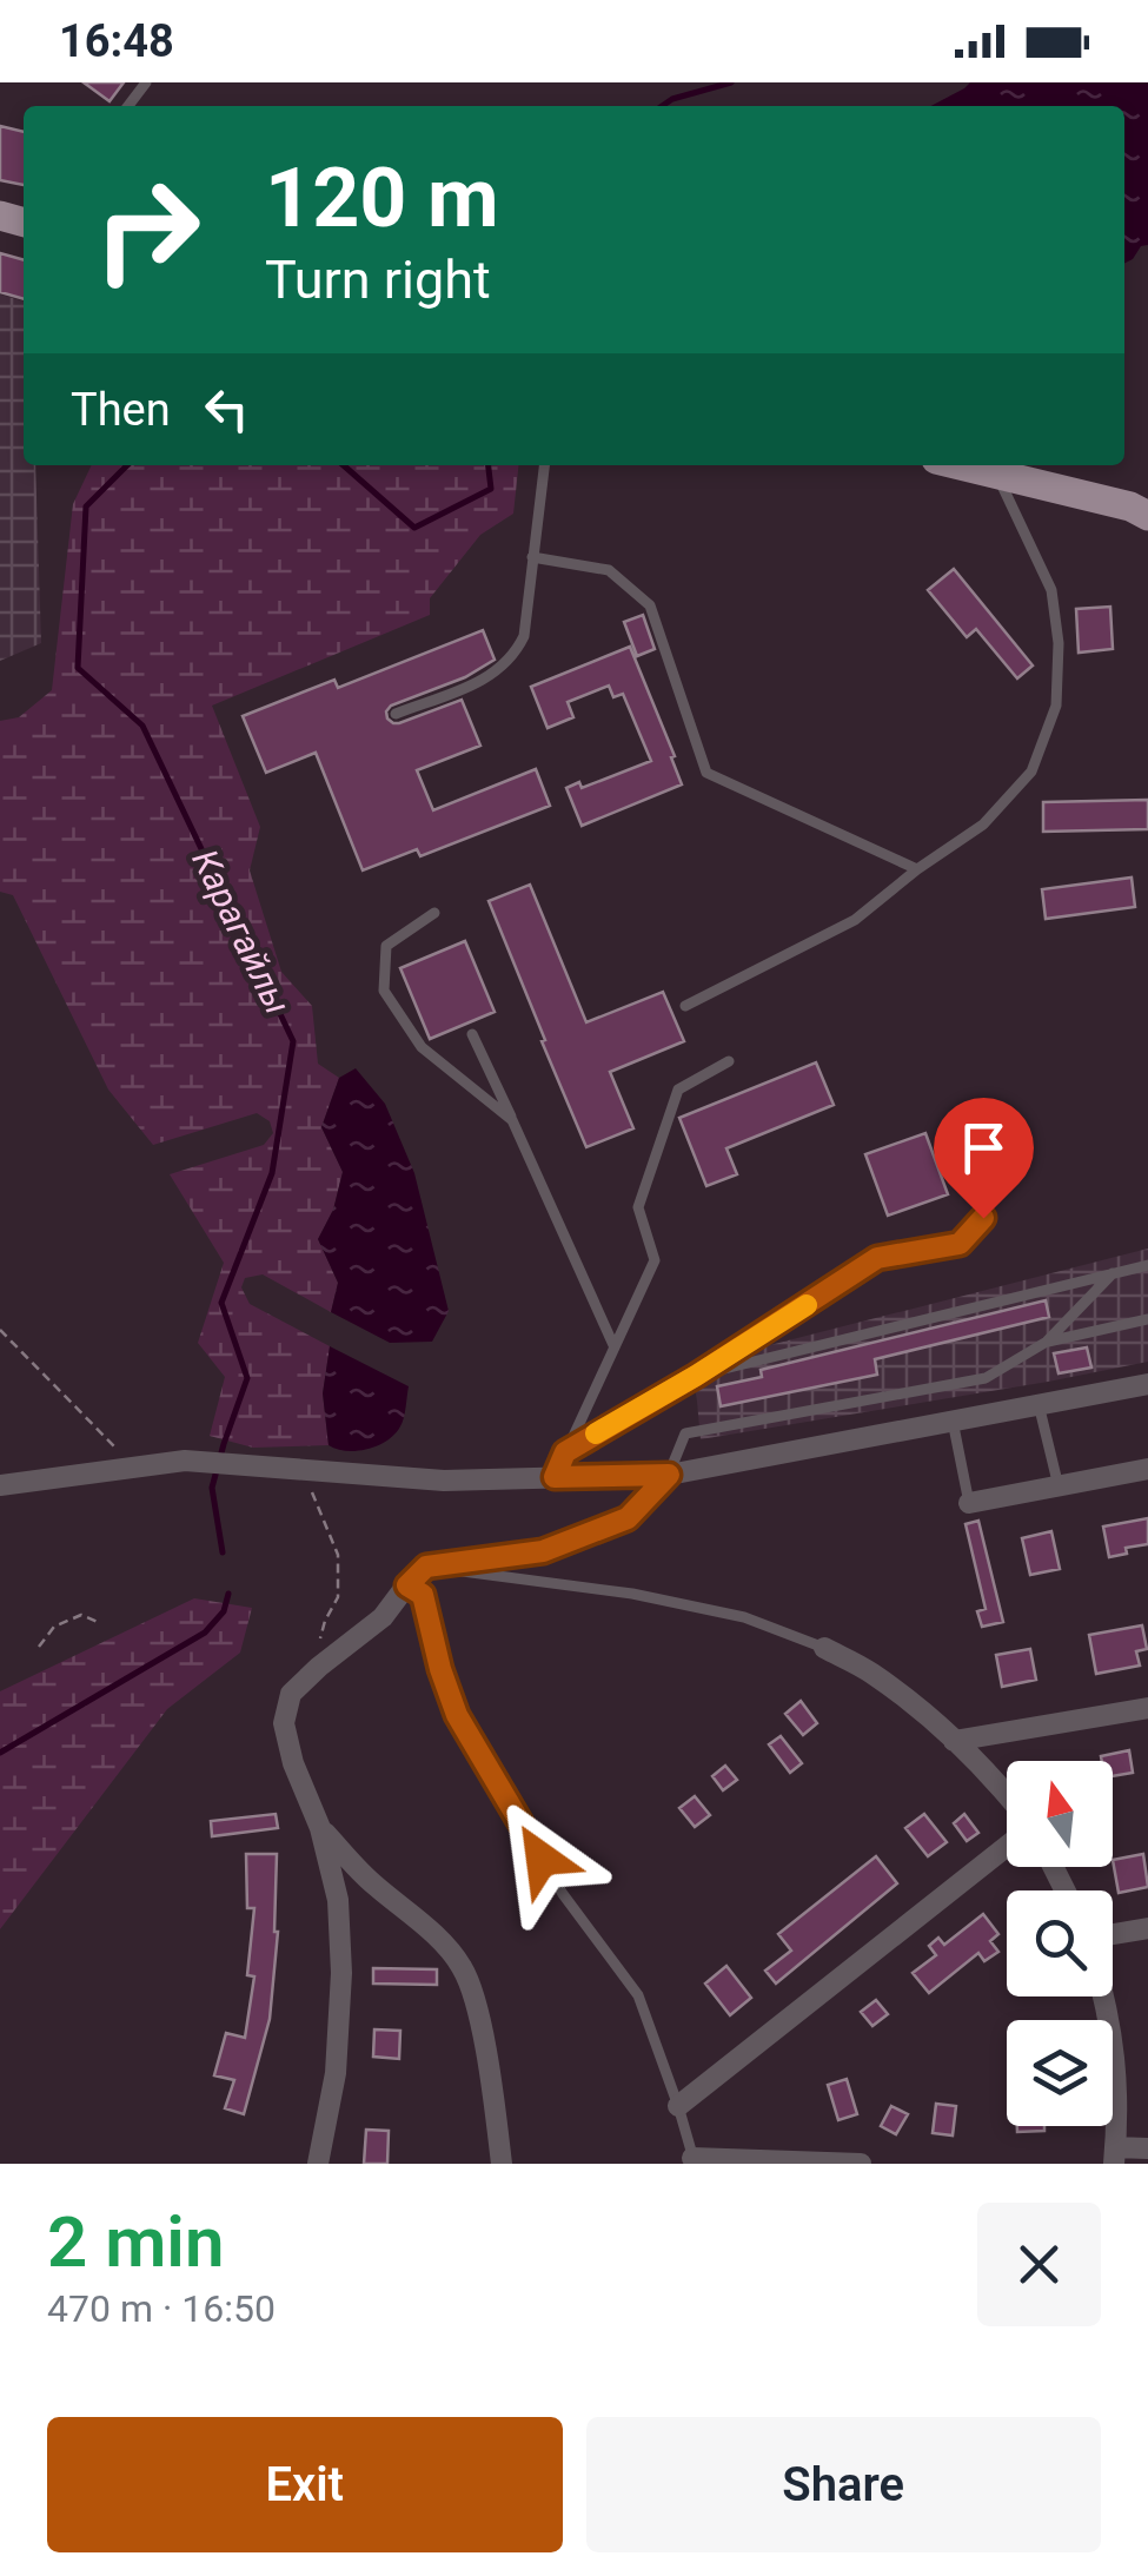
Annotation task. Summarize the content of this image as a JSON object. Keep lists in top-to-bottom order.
{
  "water": ["Карагайлы"],
  "north": "top",
  "page": {
    "status": "16:48",
    "turn": ["120 m", "Turn right"],
    "then": "Then",
    "heading": ["2 min", "470 m · 16:50"],
    "buttons": ["Exit", "Share"]
  }
}
